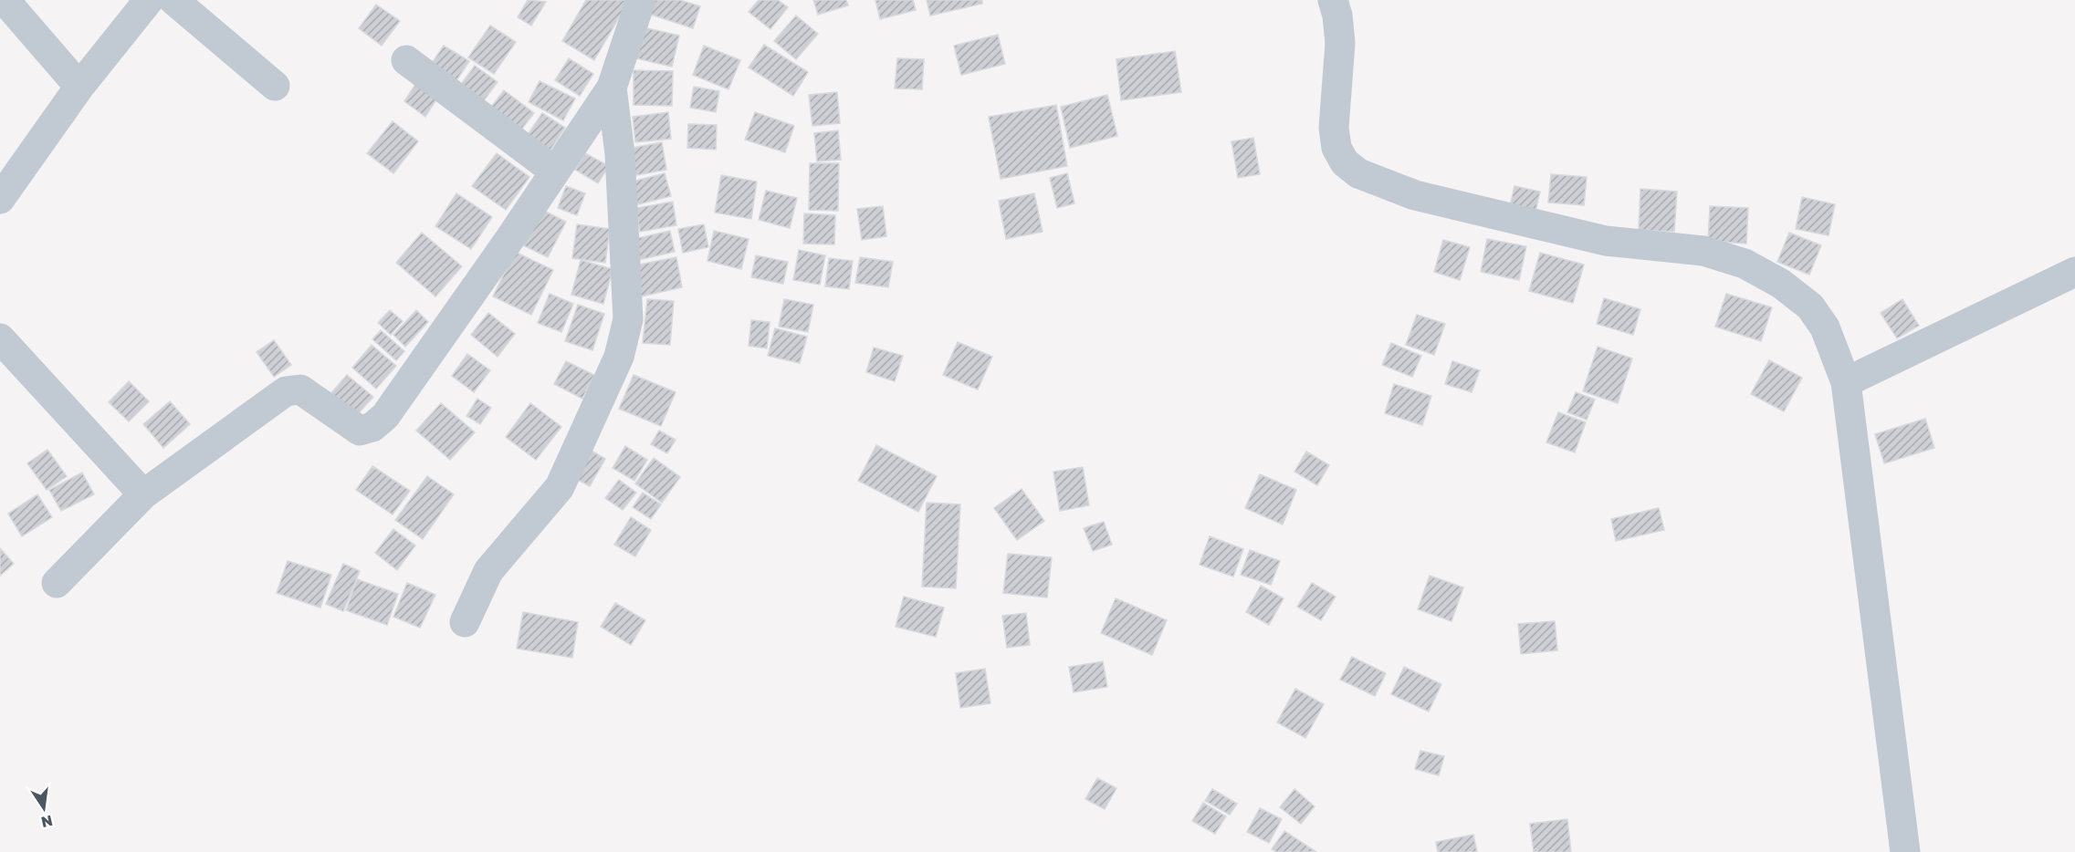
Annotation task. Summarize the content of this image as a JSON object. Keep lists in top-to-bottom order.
{
  "north": "bottom"
}
